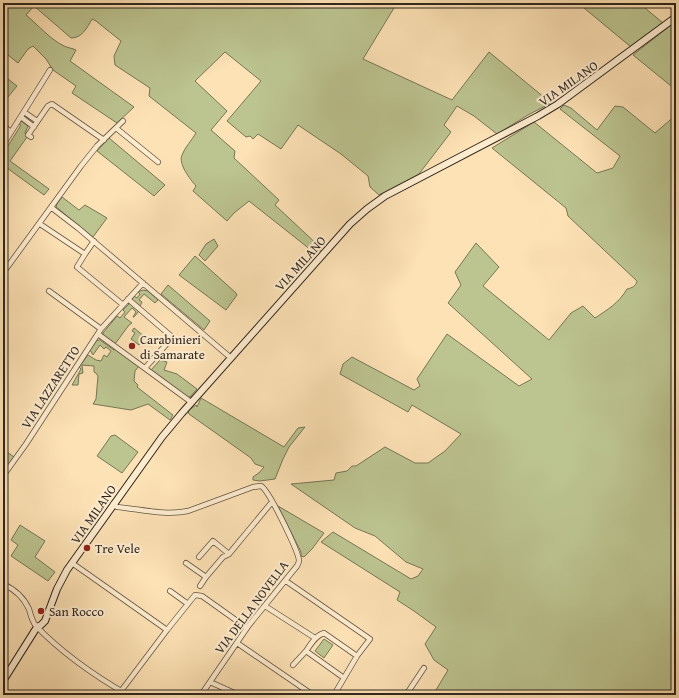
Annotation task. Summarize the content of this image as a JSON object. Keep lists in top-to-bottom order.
{
  "streets": {
    "street": ["VIA MILANO", "VIA LAZZARETTO", "VIA DELLA NOVELLA"]
  },
  "crossings": [
    ["VIA MILANO", "VIA DELLA NOVELLA"]
  ],
  "places": ["Carabinieri di Samarate", "Tre Vele", "San Rocco"]
}
